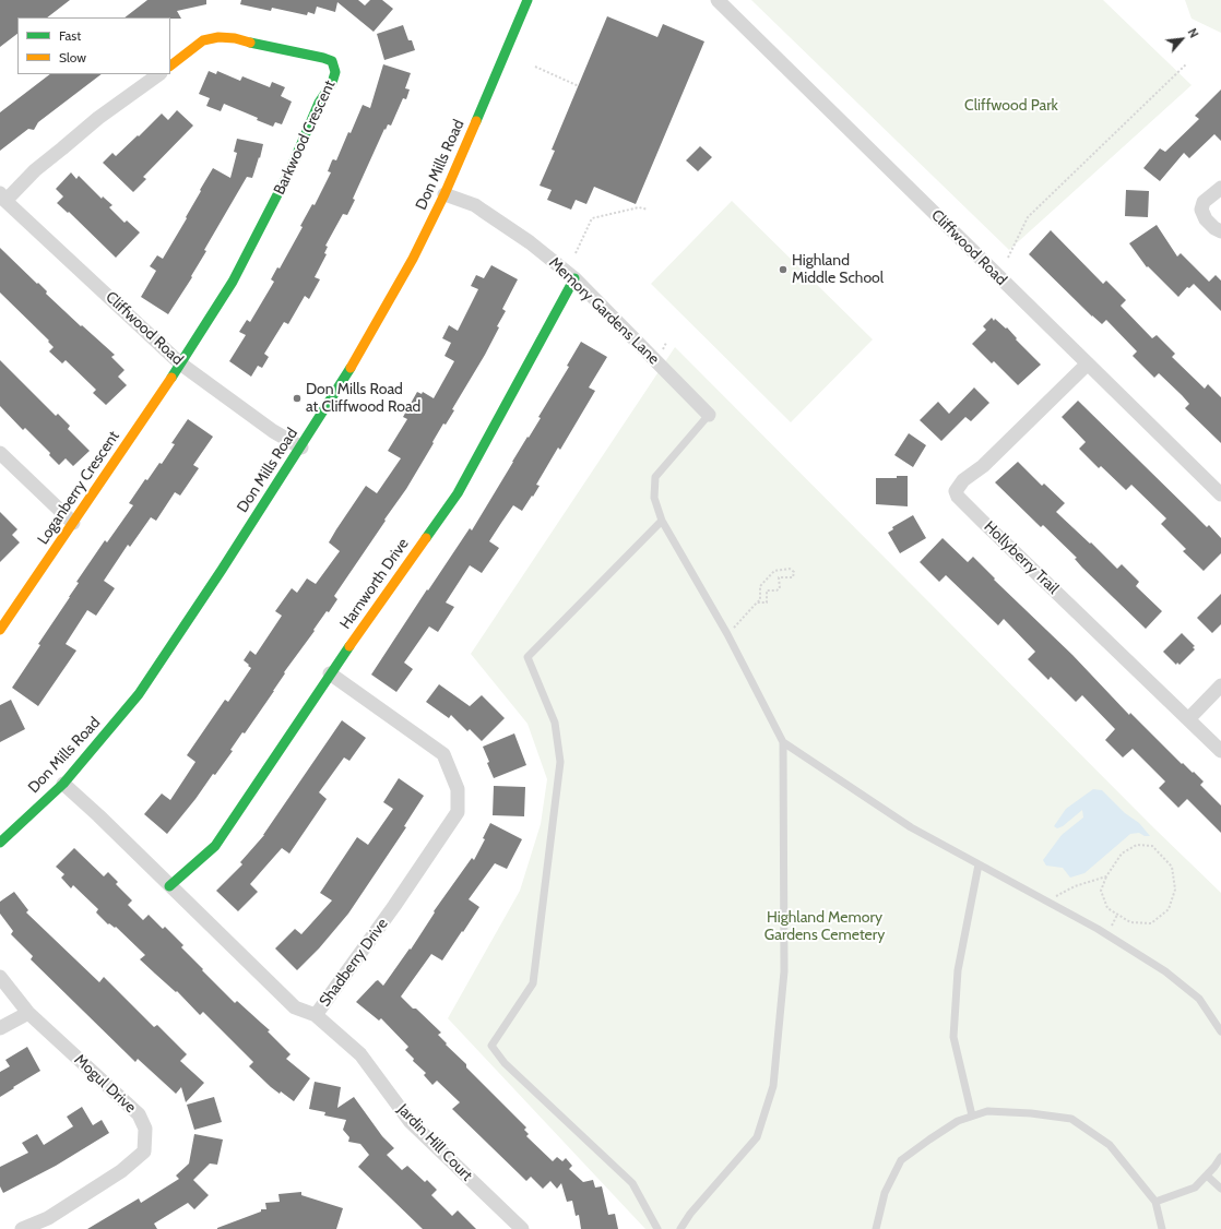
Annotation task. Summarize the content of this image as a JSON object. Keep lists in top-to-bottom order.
{
  "streets": {
    "street": [
      "Barkwood Crescent",
      "Don Mills Road",
      "Cliffwood Road",
      "Memory Gardens Lane",
      "Loganberry Crescent",
      "Hollyberry Trail",
      "Harnworth Drive",
      "Shadberry Drive",
      "Mogul Drive",
      "Jardin Hill Court"
    ]
  },
  "crossings": [
    ["Barkwood Crescent", "Cliffwood Road"],
    ["Barkwood Crescent", "Loganberry Crescent"],
    ["Don Mills Road", "Cliffwood Road"],
    ["Don Mills Road", "Memory Gardens Lane"],
    ["Don Mills Road", "Shadberry Drive"],
    ["Cliffwood Road", "Loganberry Crescent"],
    ["Cliffwood Road", "Hollyberry Trail"],
    ["Memory Gardens Lane", "Harnworth Drive"],
    ["Harnworth Drive", "Shadberry Drive"],
    ["Shadberry Drive", "Jardin Hill Court"]
  ],
  "parks": ["Cliffwood Park", "Highland Memory Gardens Cemetery"],
  "places": ["Highland Middle School", "Don Mills Road at Cliffwood Road"],
  "legend": ["Fast", "Slow"],
  "north": "top right"
}
